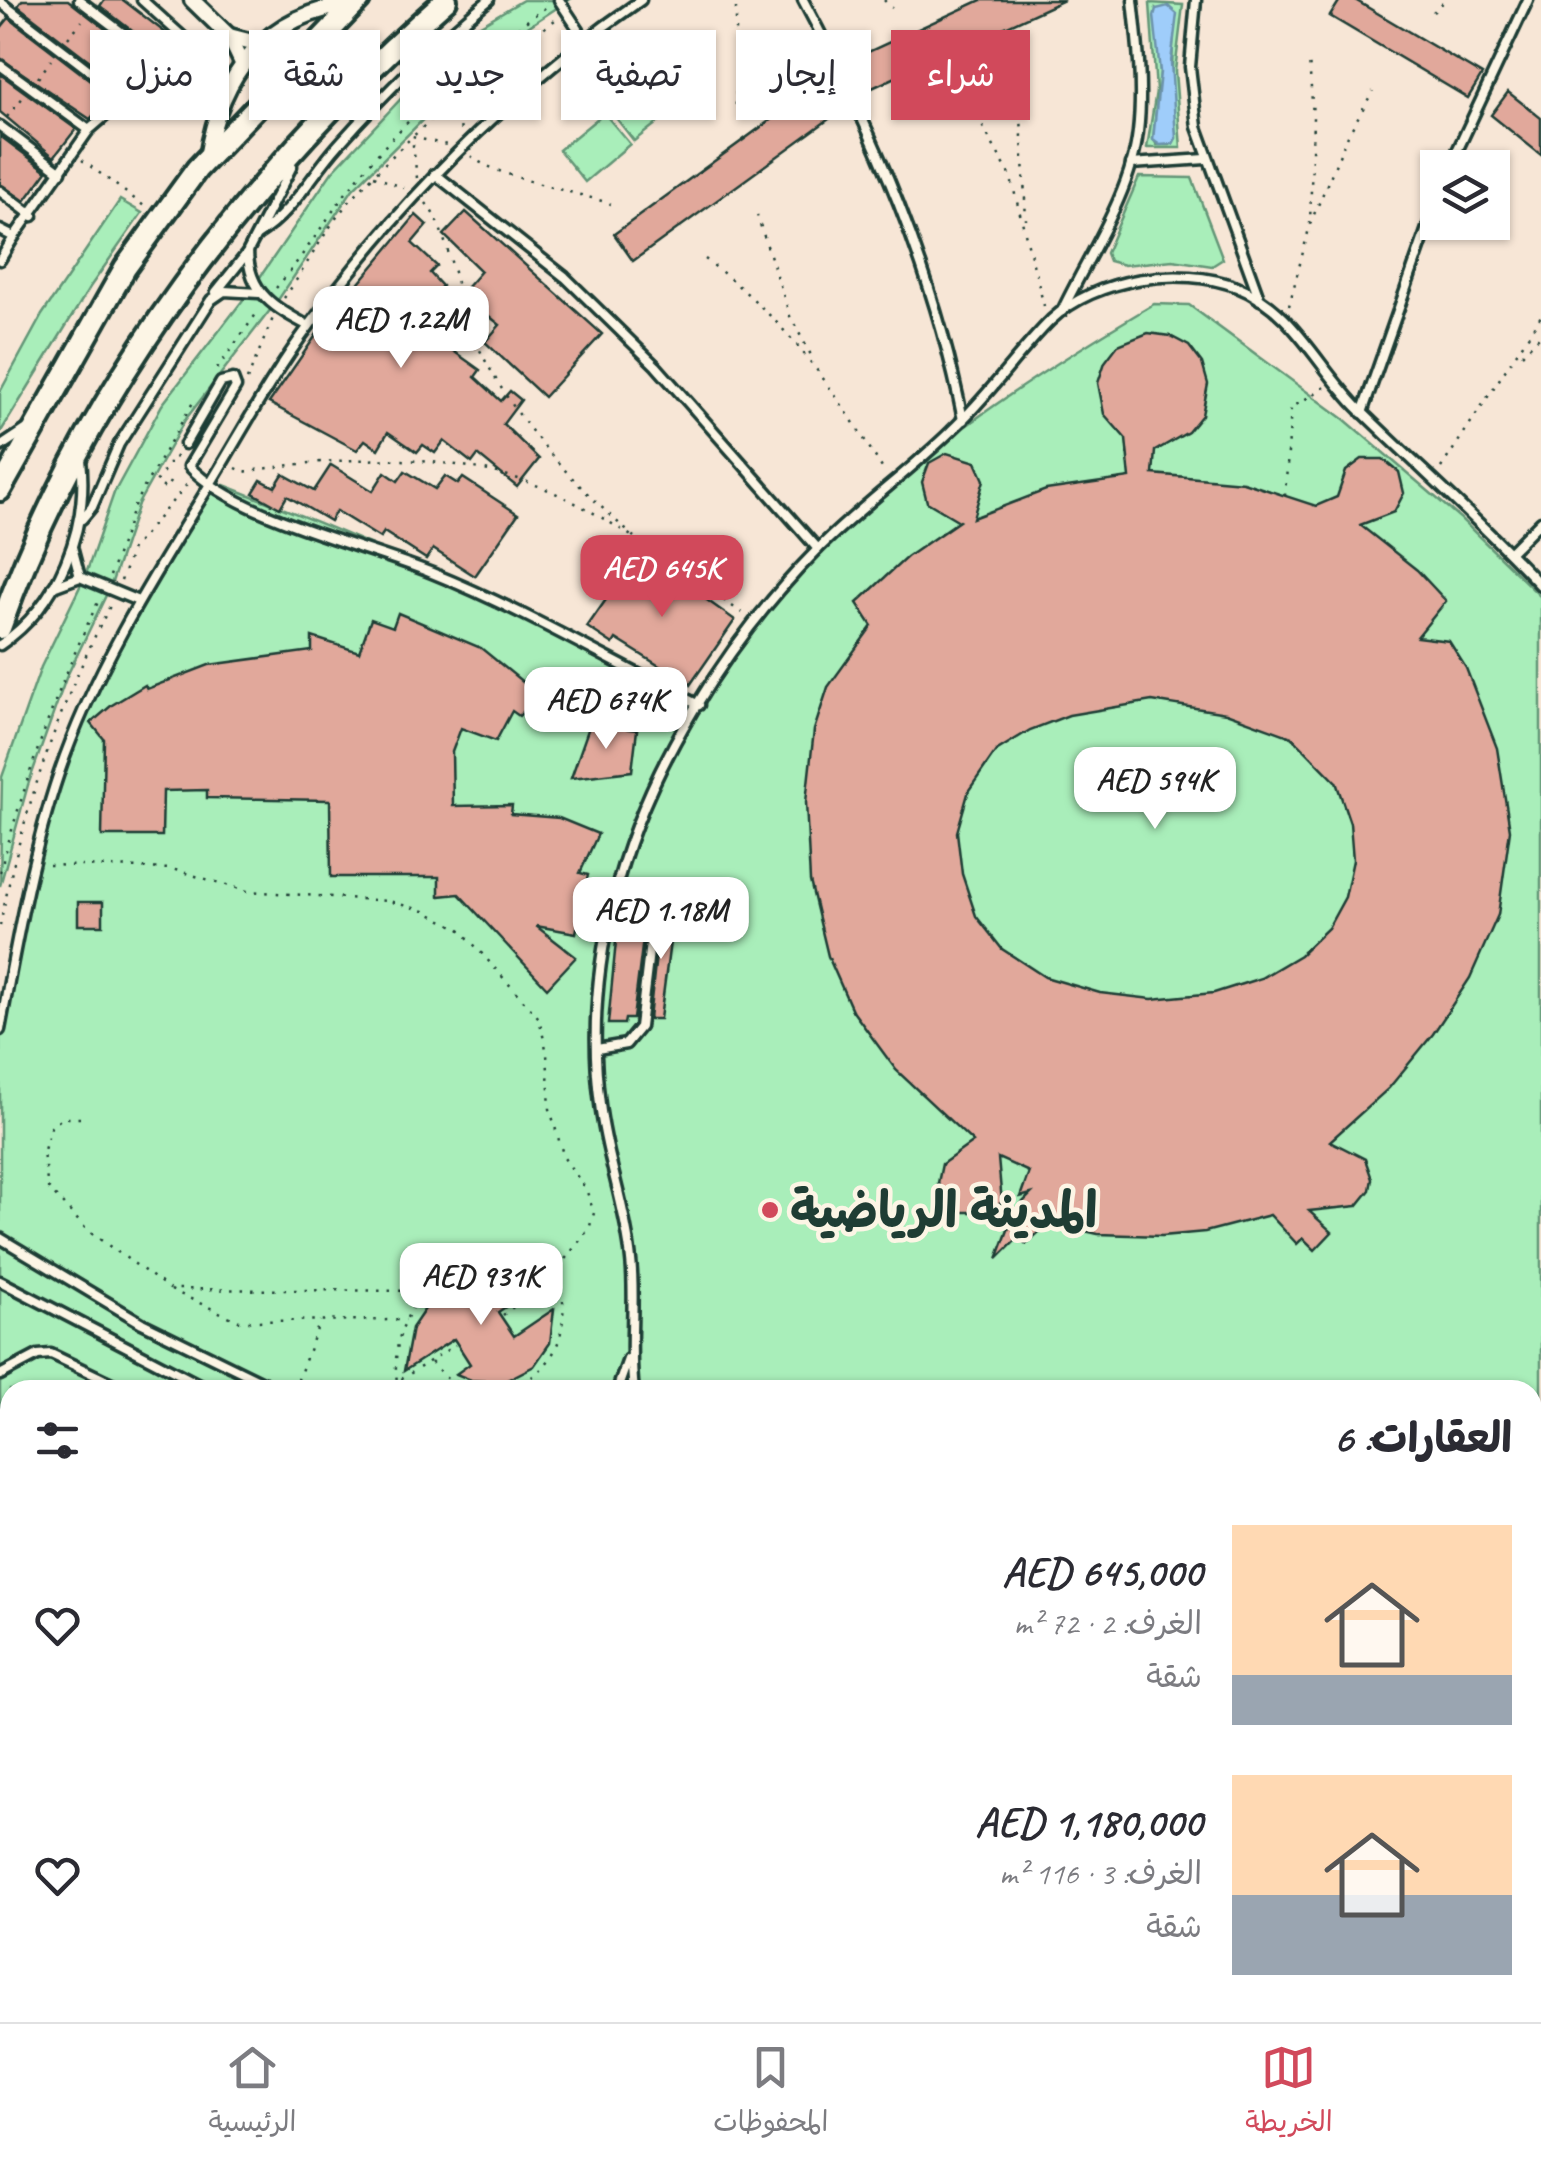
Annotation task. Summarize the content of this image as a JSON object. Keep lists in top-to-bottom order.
{
  "places": ["المدينة الرياضية"],
  "page": {
    "chip": [
      "شراء",
      "إيجار",
      "تصفية",
      "جديد",
      "شقة",
      "منزل"
    ],
    "price": [
      "AED 1.22M",
      "AED 645K",
      "AED 674K",
      "AED 594K",
      "AED 1.18M",
      "AED 931K"
    ],
    "heading": "العقارات: 6",
    "list": [
      {
        "name": "AED 645,000",
        "note": "الغرف: 2 · 72 m² · شقة"
      },
      {
        "name": "AED 1,180,000",
        "note": "الغرف: 3 · 116 m² · شقة"
      }
    ],
    "tabs": ["الخريطة", "المحفوظات", "الرئيسية"]
  }
}
